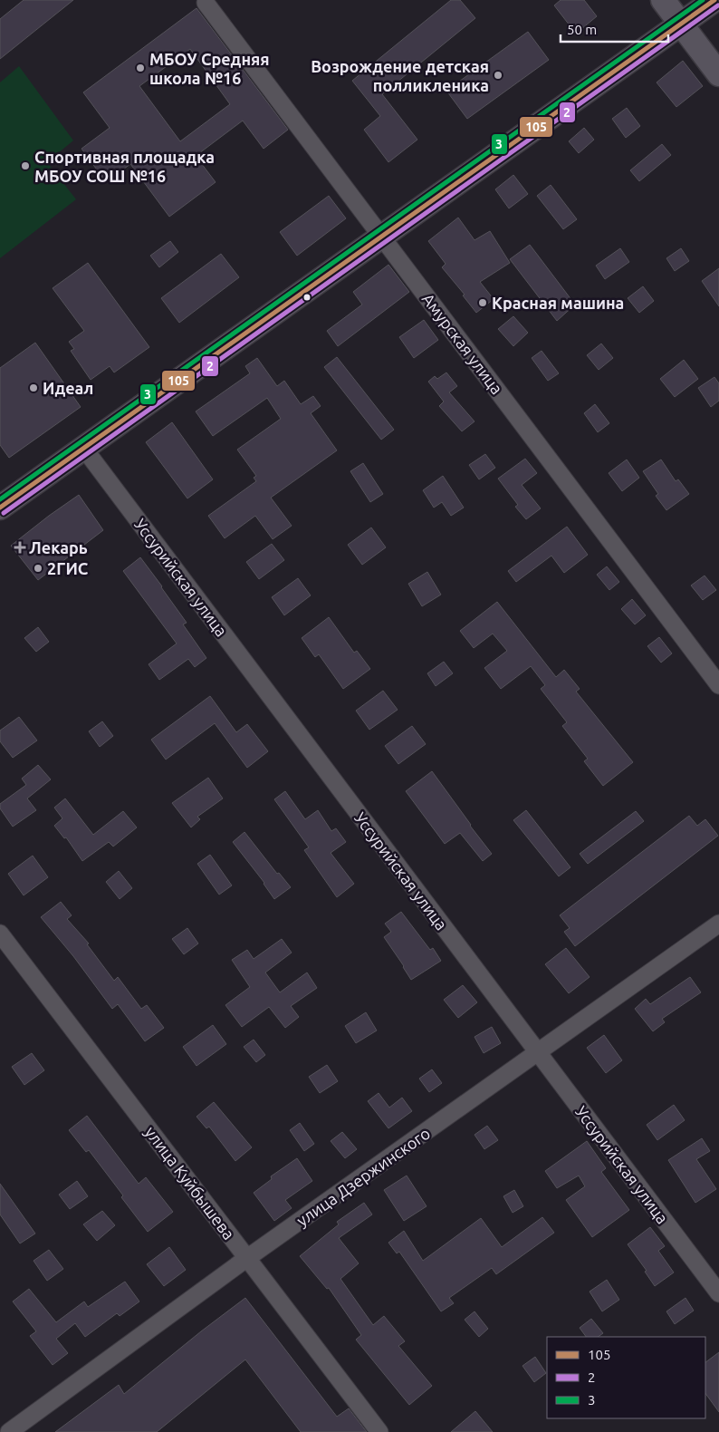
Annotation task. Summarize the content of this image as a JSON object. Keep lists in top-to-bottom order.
{
  "streets": {
    "street": [
      "Амурская улица",
      "Уссурийская улица",
      "улица Дзержинского",
      "улица Куйбышева"
    ]
  },
  "crossings": [
    ["Уссурийская улица", "улица Дзержинского"],
    ["улица Дзержинского", "улица Куйбышева"]
  ],
  "places": {
    "other": [
      "МБОУ Средняя школа №16",
      "Возрождение детская полликленика",
      "Спортивная площадка МБОУ СОШ №16",
      "Красная машина",
      "Идеал",
      "2ГИС"
    ],
    "health": ["Лекарь"]
  },
  "lines": ["transit line 105", "transit line 3", "transit line 2"],
  "legend": ["105", "2", "3"],
  "scale_bar": "50 m"
}
